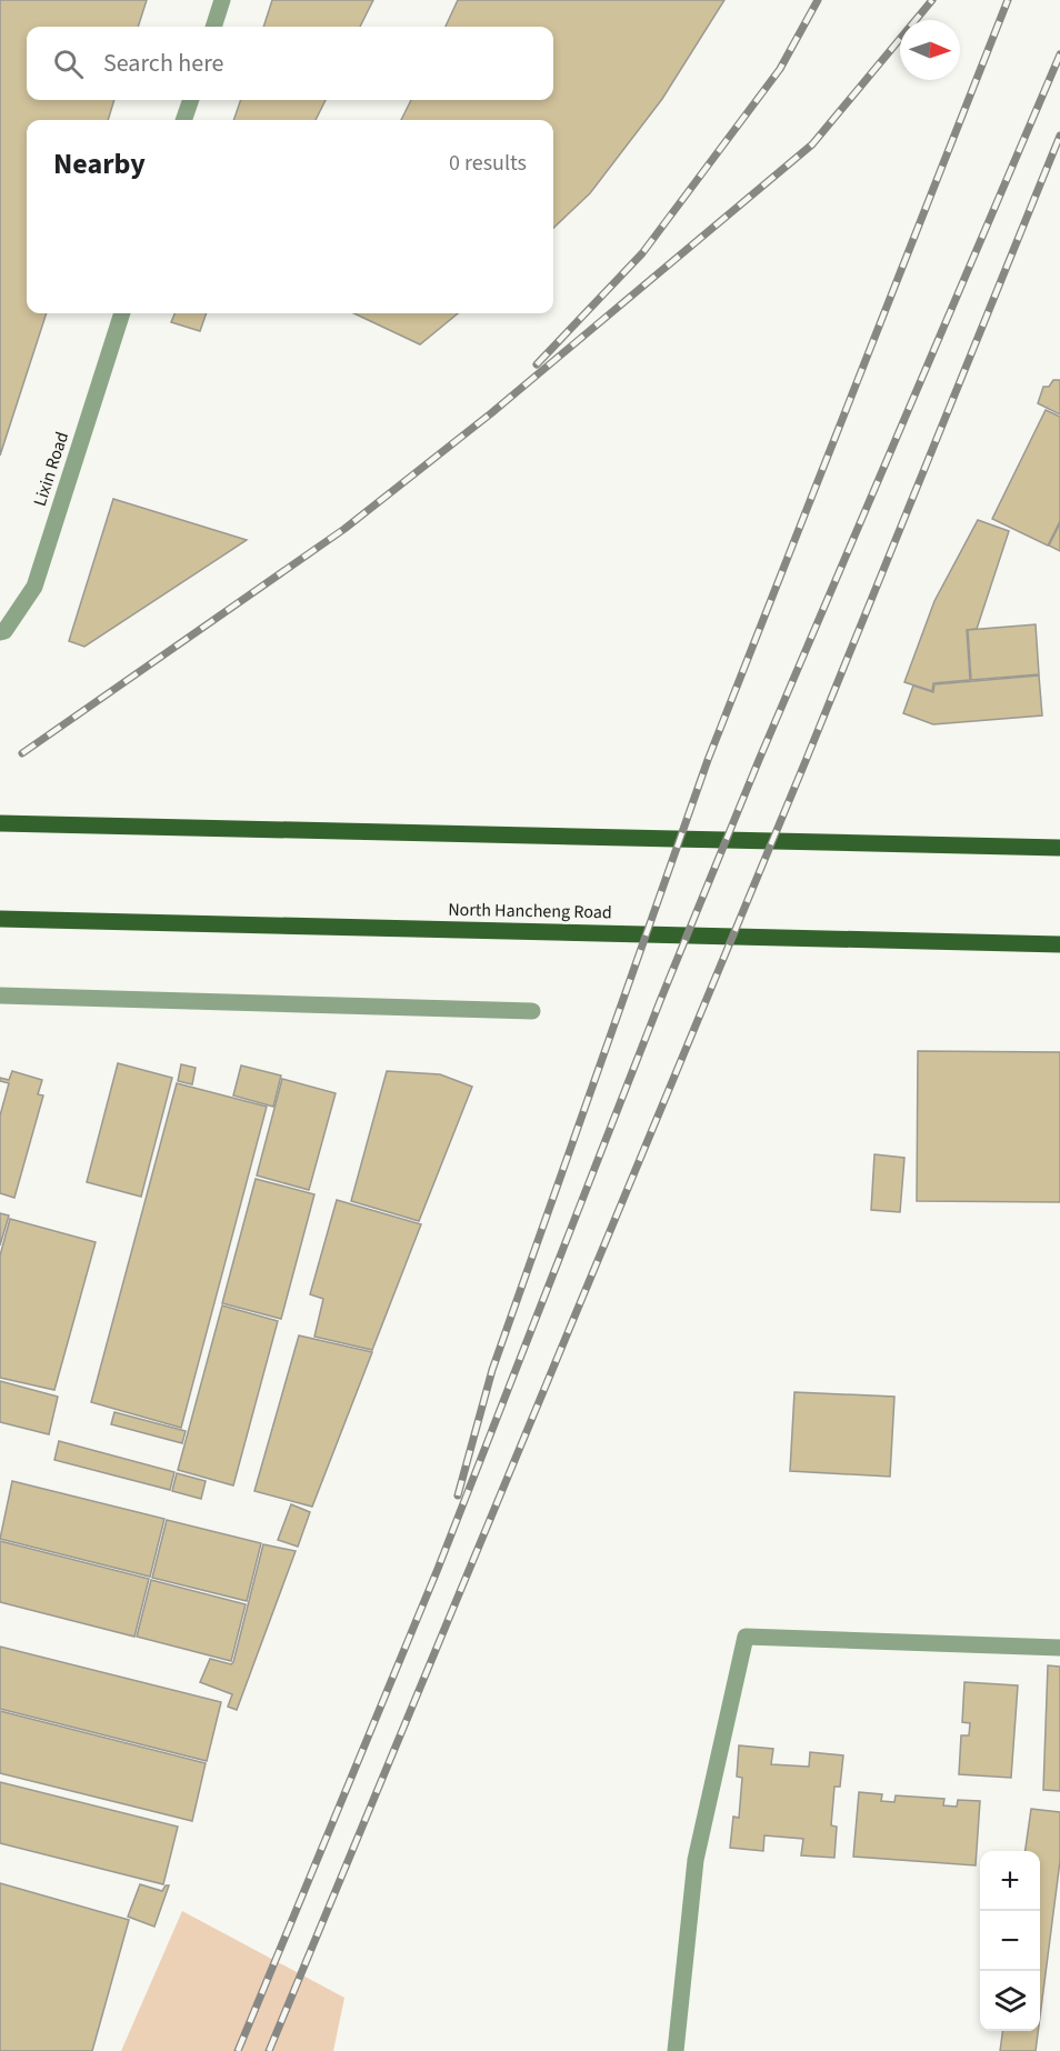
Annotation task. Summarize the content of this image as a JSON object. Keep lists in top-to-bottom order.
{
  "streets": {
    "main road": ["North Hancheng Road"],
    "street": ["Lixin Road"]
  },
  "north": "right",
  "page": {
    "search": "Search here",
    "heading": ["Nearby", "0 results"],
    "map_buttons": ["+", "−"]
  }
}
